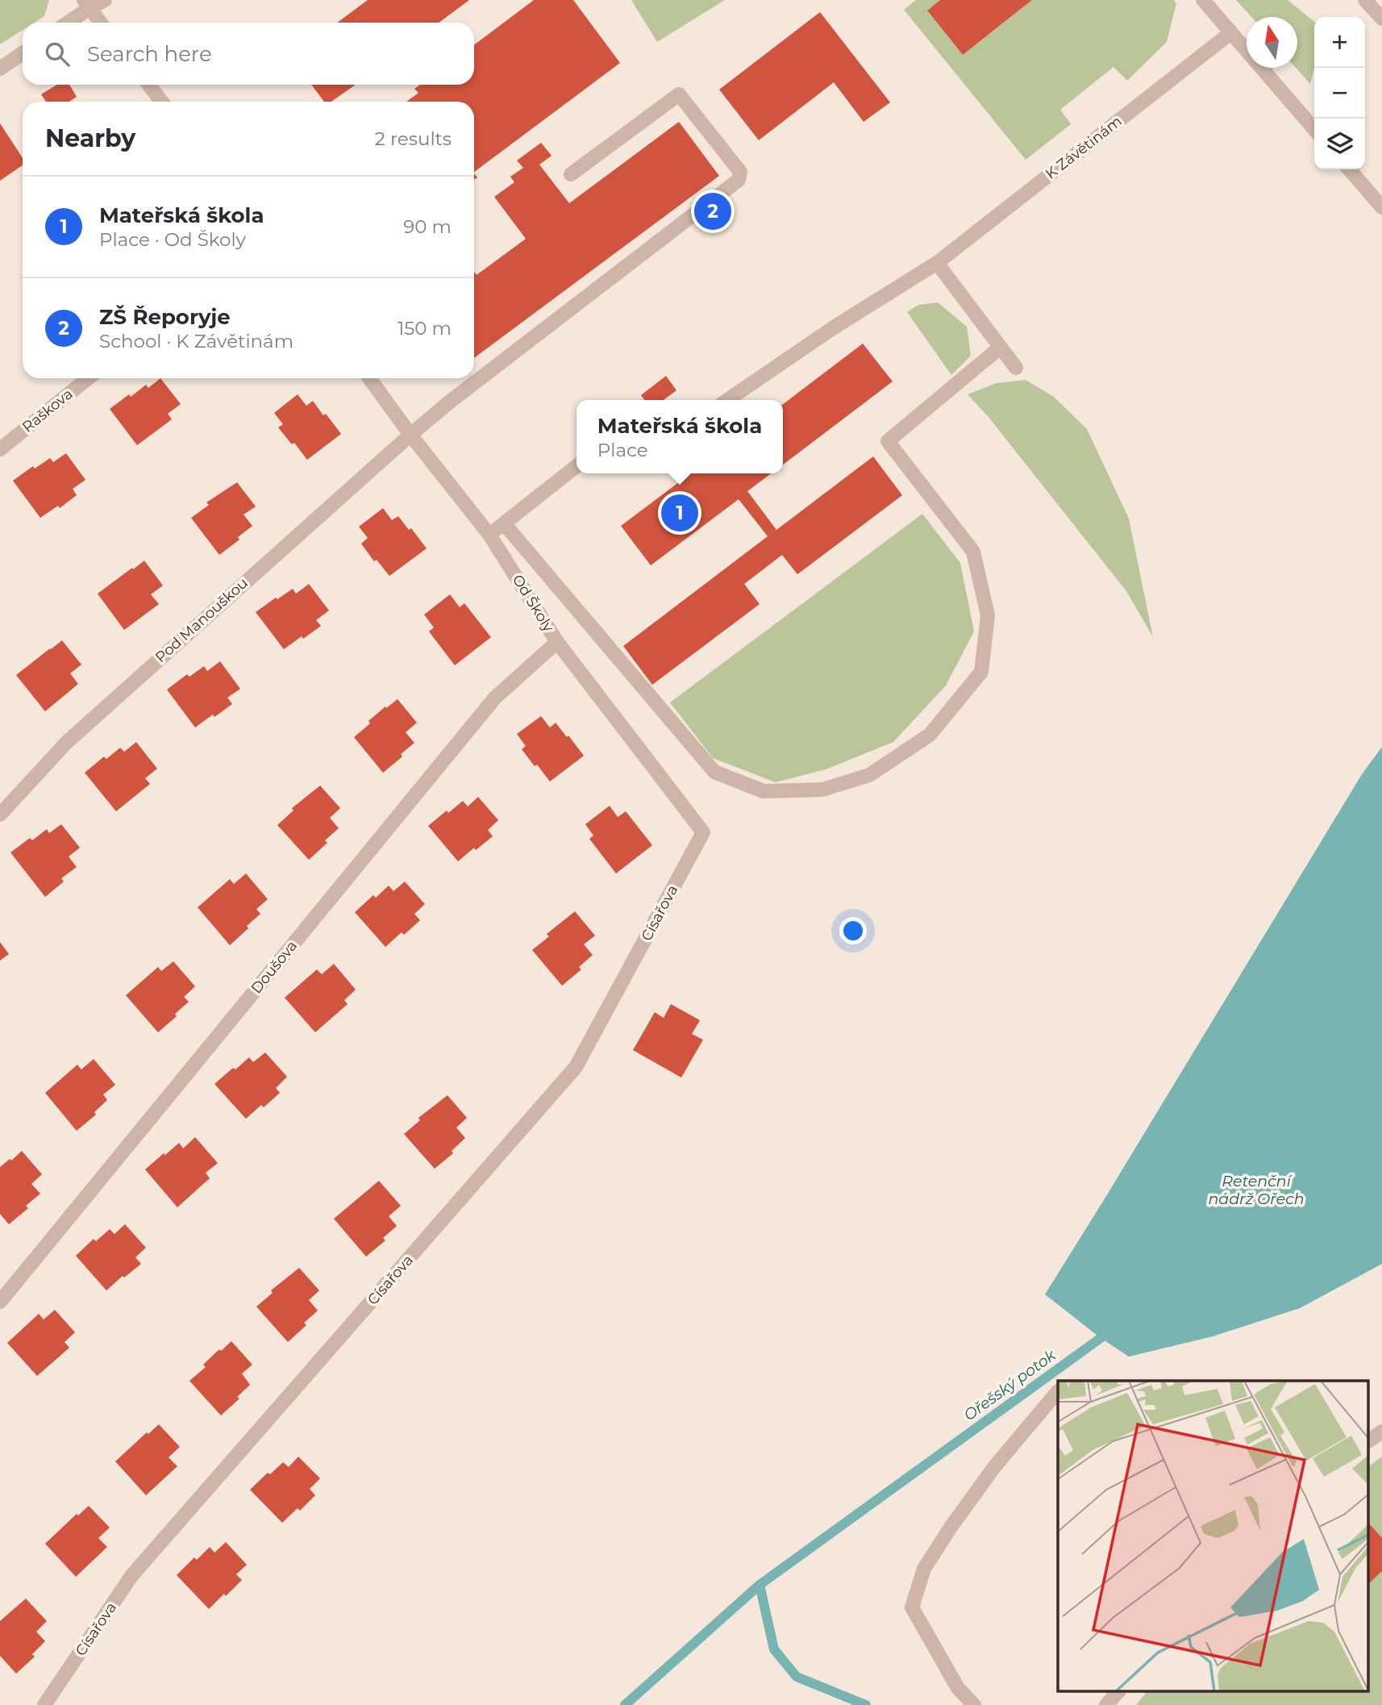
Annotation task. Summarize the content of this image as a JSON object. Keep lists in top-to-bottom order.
{
  "streets": {
    "street": [
      "K Závětinám",
      "Raškova",
      "Od Školy",
      "Pod Manouškou",
      "Císařova",
      "Doušova"
    ]
  },
  "crossings": [
    ["Od Školy", "Pod Manouškou"],
    ["Od Školy", "Císařova"],
    ["Od Školy", "Doušova"]
  ],
  "water": ["Retenční nádrž Ořech", "Ořešský potok"],
  "north": "top",
  "page": {
    "map_buttons": ["+", "−"],
    "search": "Search here",
    "heading": ["Nearby", "2 results"],
    "list": [
      {
        "mark": "1",
        "name": "Mateřská škola",
        "note": "Place · Od Školy",
        "value": "90 m"
      },
      {
        "mark": "2",
        "name": "ZŠ Řeporyje",
        "note": "School · K Závětinám",
        "value": "150 m"
      }
    ],
    "pins": ["2", "1"],
    "popup": ["Mateřská škola", "Place"]
  }
}
